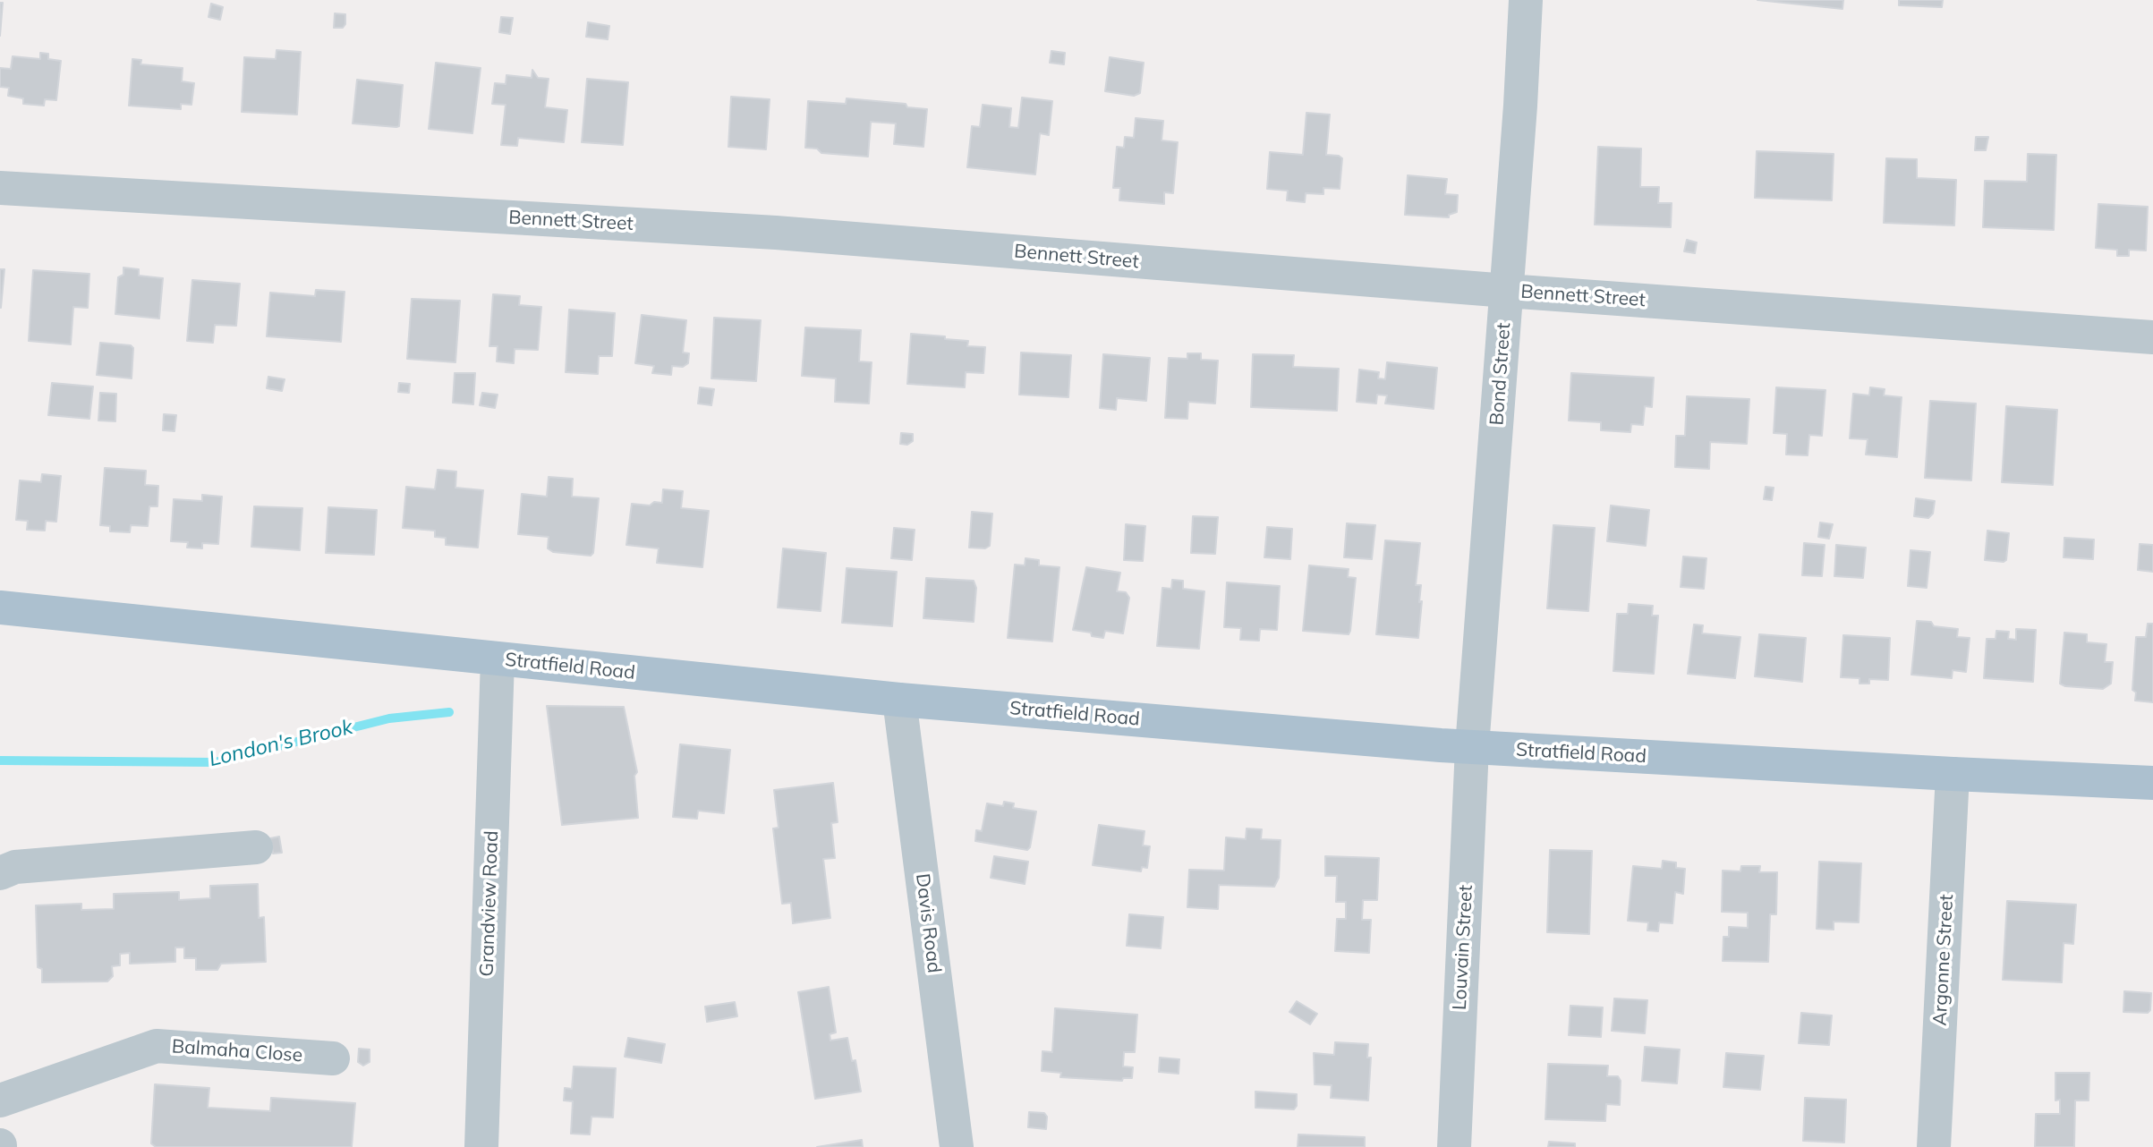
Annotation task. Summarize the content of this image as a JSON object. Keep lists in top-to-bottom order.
{
  "streets": {
    "main road": ["Stratfield Road"],
    "street": [
      "Bennett Street",
      "Bond Street",
      "Grandview Road",
      "Davis Road",
      "Louvain Street",
      "Argonne Street",
      "Balmaha Close"
    ]
  },
  "crossings": [
    ["Bennett Street", "Bond Street"],
    ["Bond Street", "Stratfield Road"],
    ["Bond Street", "Louvain Street"],
    ["Stratfield Road", "Grandview Road"],
    ["Stratfield Road", "Davis Road"],
    ["Stratfield Road", "Louvain Street"],
    ["Stratfield Road", "Argonne Street"]
  ],
  "water": ["London's Brook"]
}
